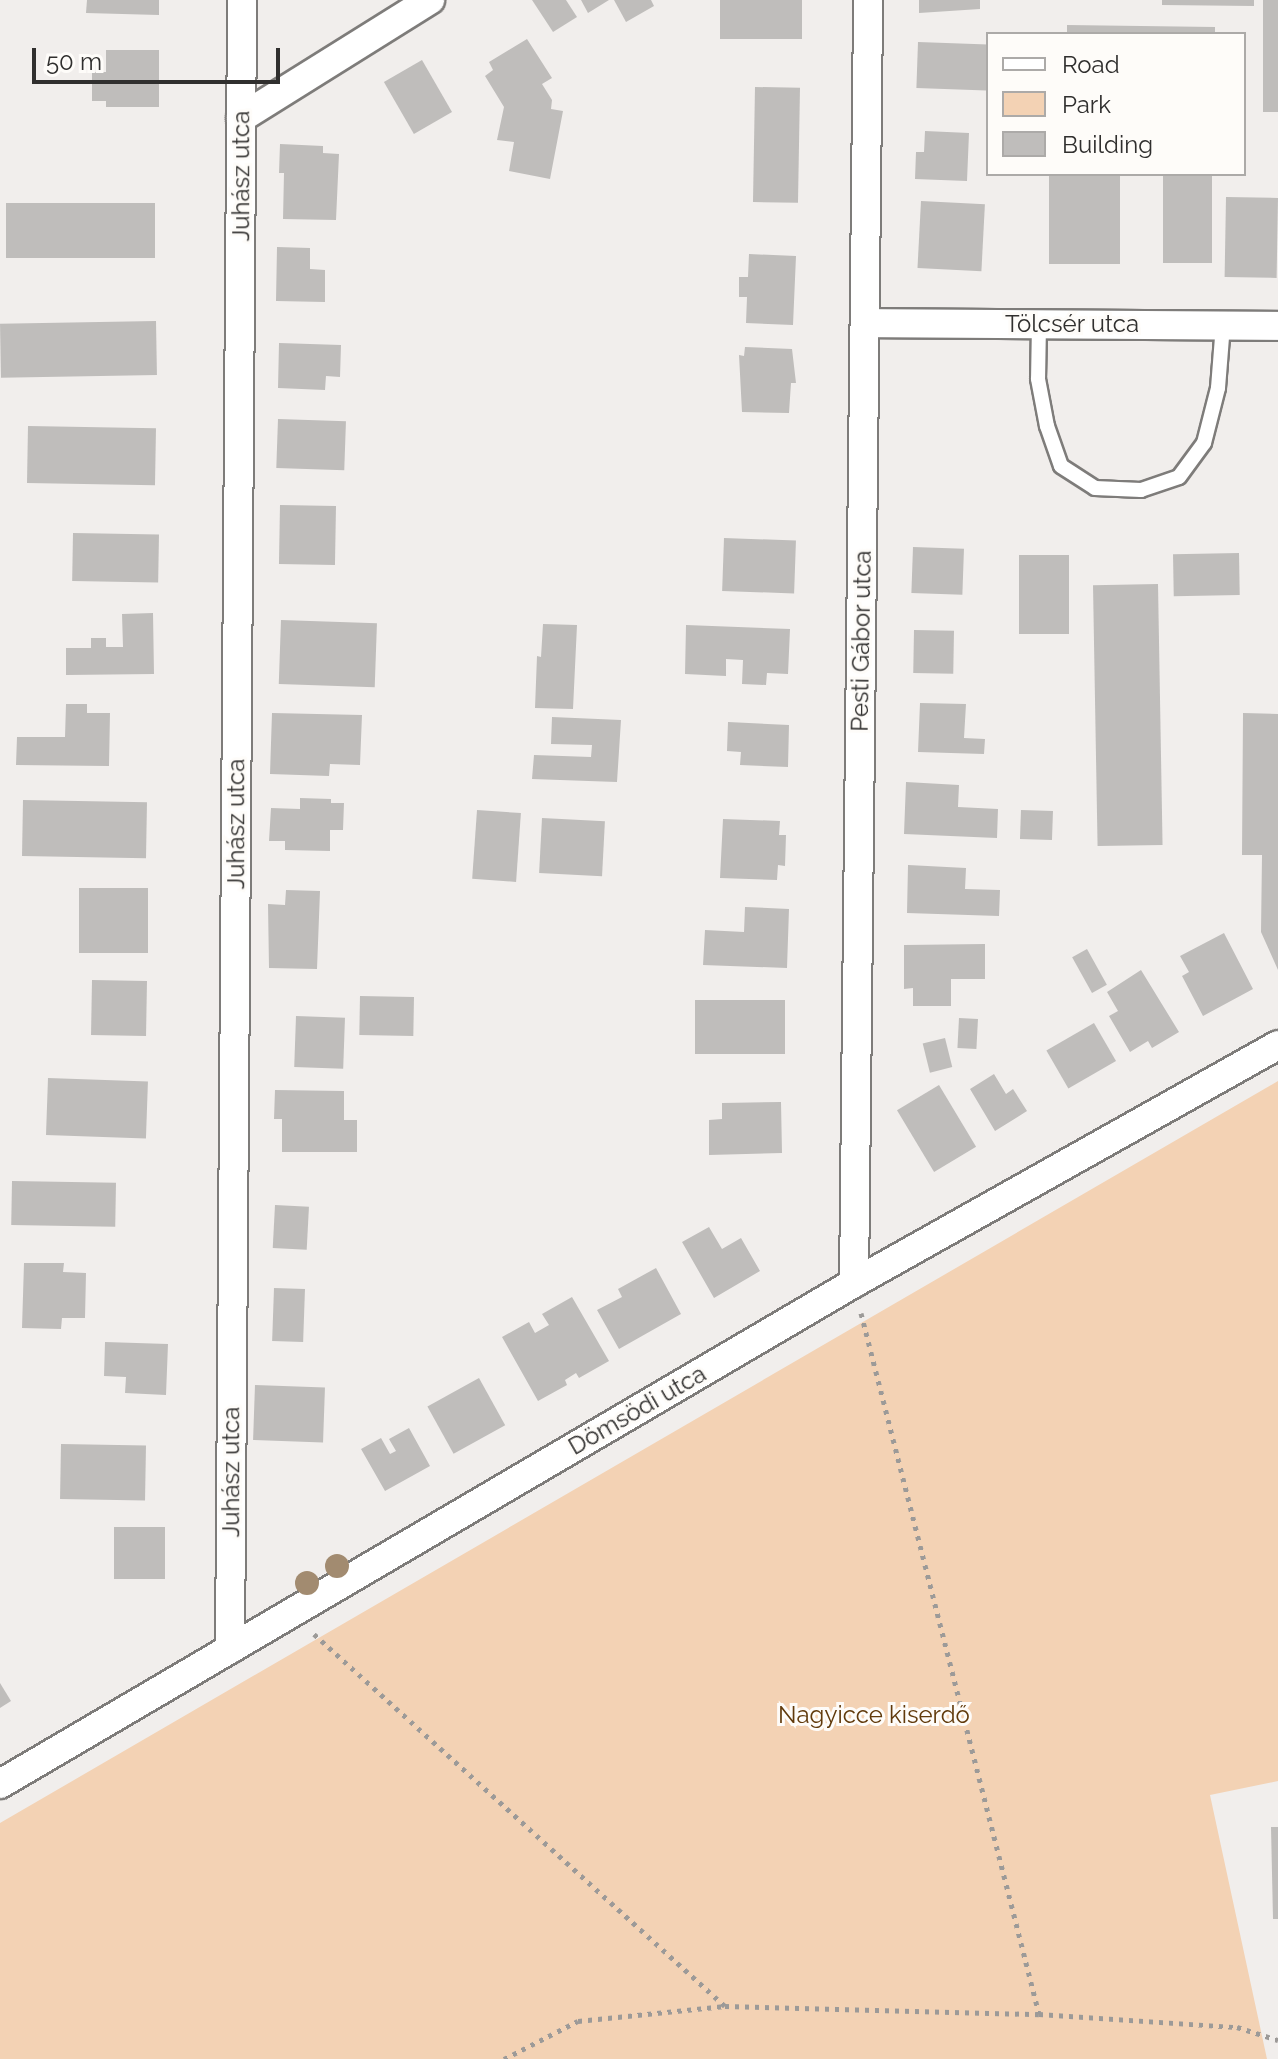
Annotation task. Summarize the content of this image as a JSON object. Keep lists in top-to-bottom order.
{
  "streets": {
    "street": [
      "Juhász utca",
      "Tölcsér utca",
      "Pesti Gábor utca",
      "Dömsödi utca"
    ]
  },
  "crossings": [
    ["Juhász utca", "Dömsödi utca"],
    ["Tölcsér utca", "Pesti Gábor utca"],
    ["Pesti Gábor utca", "Dömsödi utca"]
  ],
  "parks": ["Nagyicce kiserdő"],
  "legend": ["Road", "Park", "Building"],
  "scale_bar": "50 m"
}
